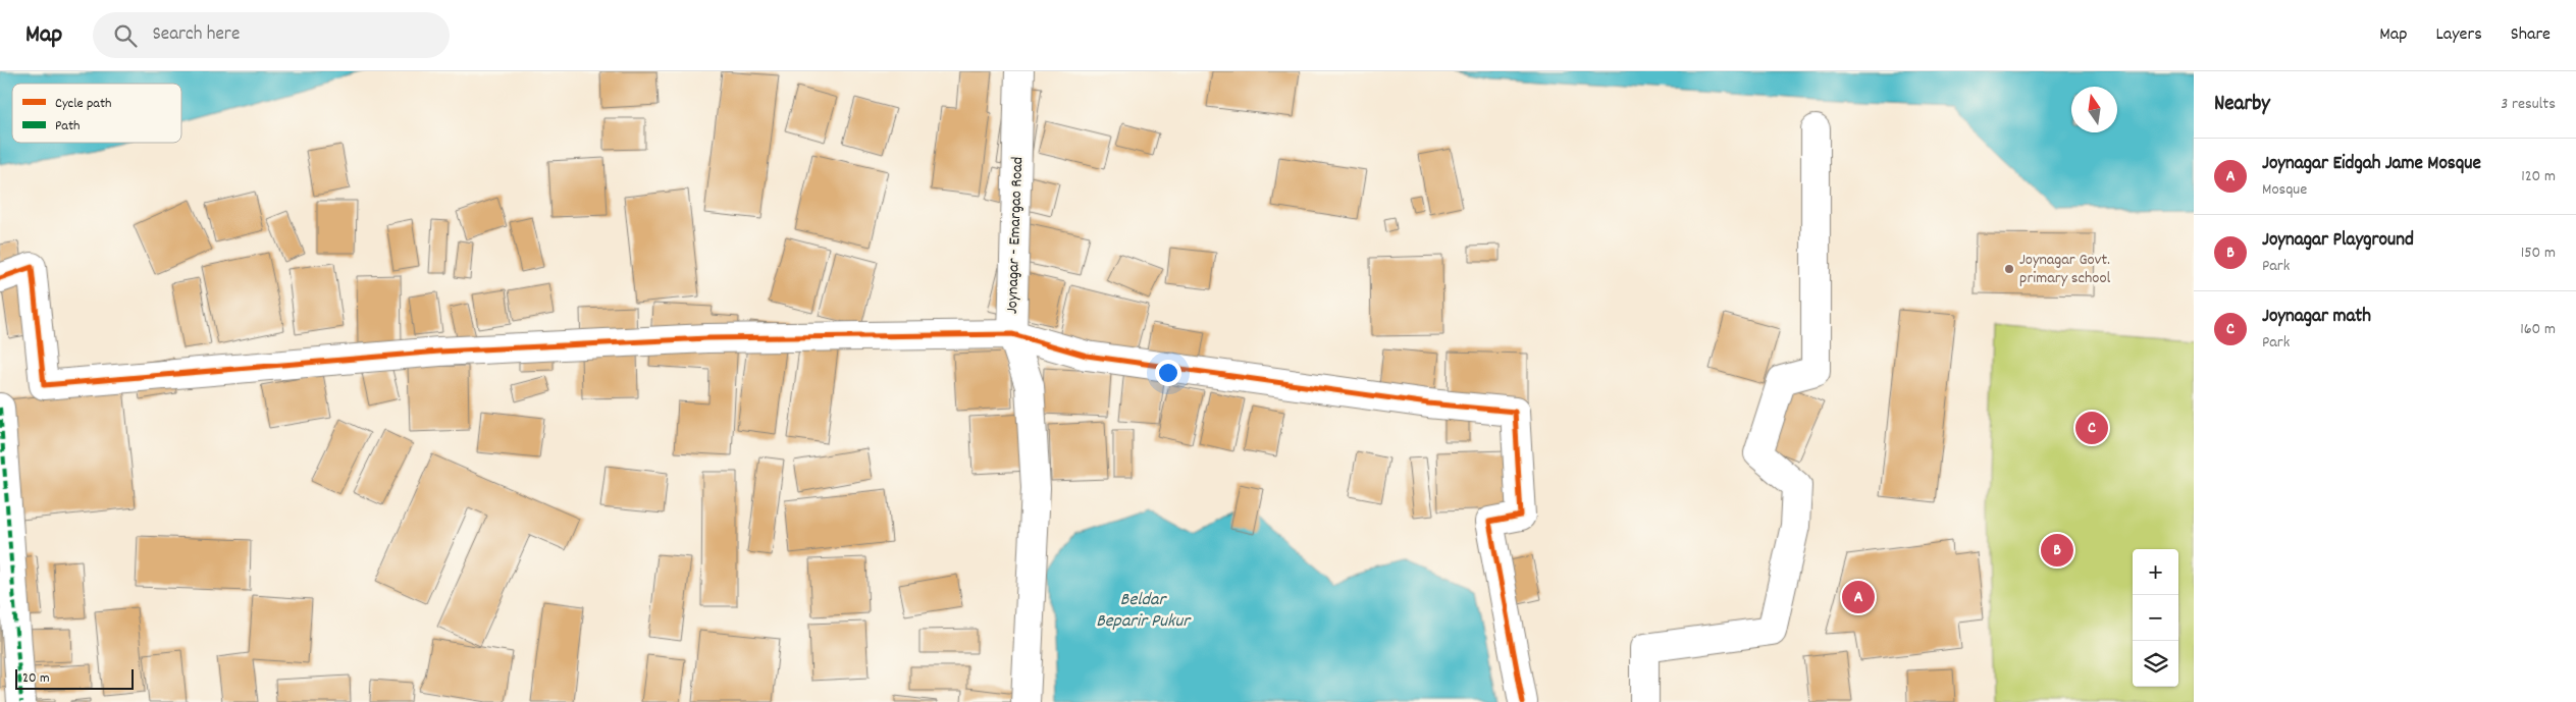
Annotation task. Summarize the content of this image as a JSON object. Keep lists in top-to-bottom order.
{
  "streets": {
    "street": ["Joynagar - Emargao Road"]
  },
  "water": ["Beldar Beparir Pukur"],
  "places": ["Joynagar Govt. primary school"],
  "legend": ["Cycle path", "Path"],
  "scale_bar": "20 m",
  "north": "top",
  "page": {
    "header": "Map",
    "search": "Search here",
    "nav": ["Map", "Layers", "Share"],
    "heading": ["Nearby", "3 results"],
    "list": [
      {
        "mark": "A",
        "name": "Joynagar Eidgah Jame Mosque",
        "note": "Mosque",
        "value": "120 m"
      },
      {
        "mark": "B",
        "name": "Joynagar Playground",
        "note": "Park",
        "value": "150 m"
      },
      {
        "mark": "C",
        "name": "Joynagar math",
        "note": "Park",
        "value": "160 m"
      }
    ],
    "pins": ["C", "B", "A"],
    "map_buttons": ["+", "−"],
    "scale": "20 m"
  }
}
